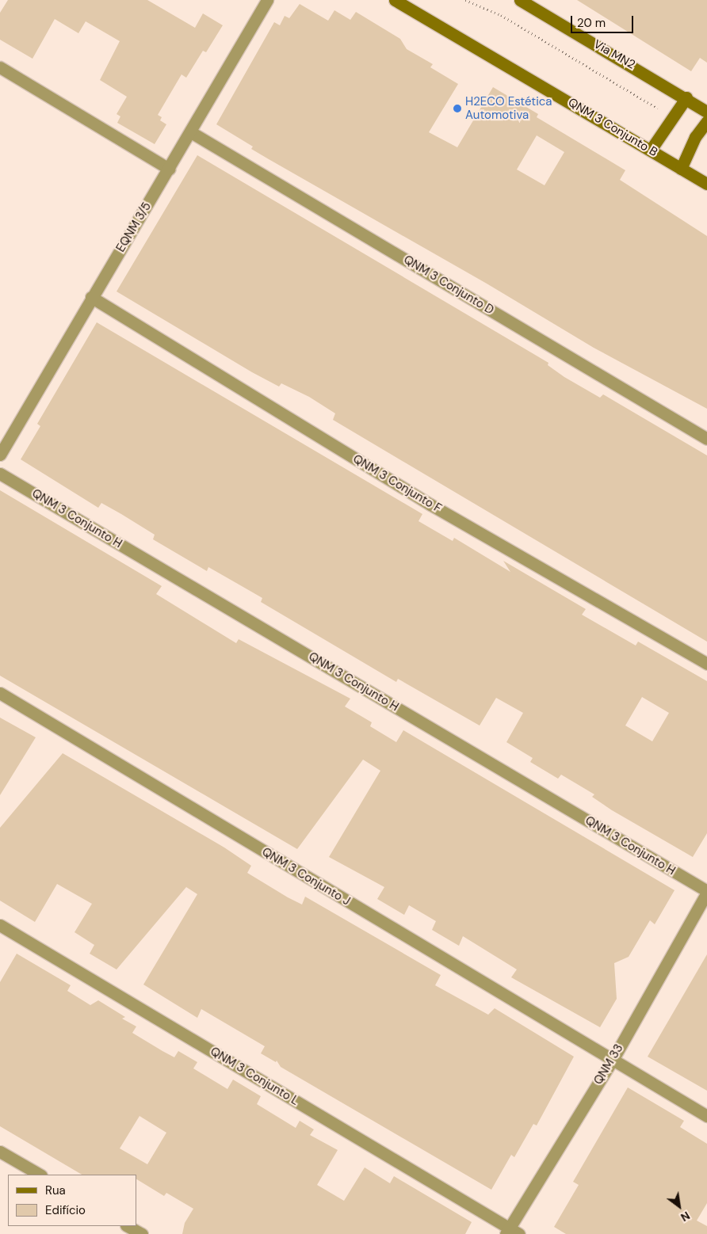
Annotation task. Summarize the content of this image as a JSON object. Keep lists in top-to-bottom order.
{
  "streets": {
    "main road": ["Via MN2", "QNM 3 Conjunto B"],
    "street": [
      "EQNM 3/5",
      "QNM 3 Conjunto D",
      "QNM 3 Conjunto F",
      "QNM 3 Conjunto H",
      "QNM 3 Conjunto J",
      "QNM 33",
      "QNM 3 Conjunto L"
    ]
  },
  "crossings": [
    ["EQNM 3/5", "QNM 3 Conjunto D"],
    ["EQNM 3/5", "QNM 3 Conjunto F"],
    ["QNM 3 Conjunto H", "QNM 33"],
    ["QNM 3 Conjunto J", "QNM 33"],
    ["QNM 33", "QNM 3 Conjunto L"]
  ],
  "places": ["H2ECO Estética Automotiva"],
  "legend": ["Rua", "Edifício"],
  "scale_bar": "20 m",
  "north": "bottom right"
}
